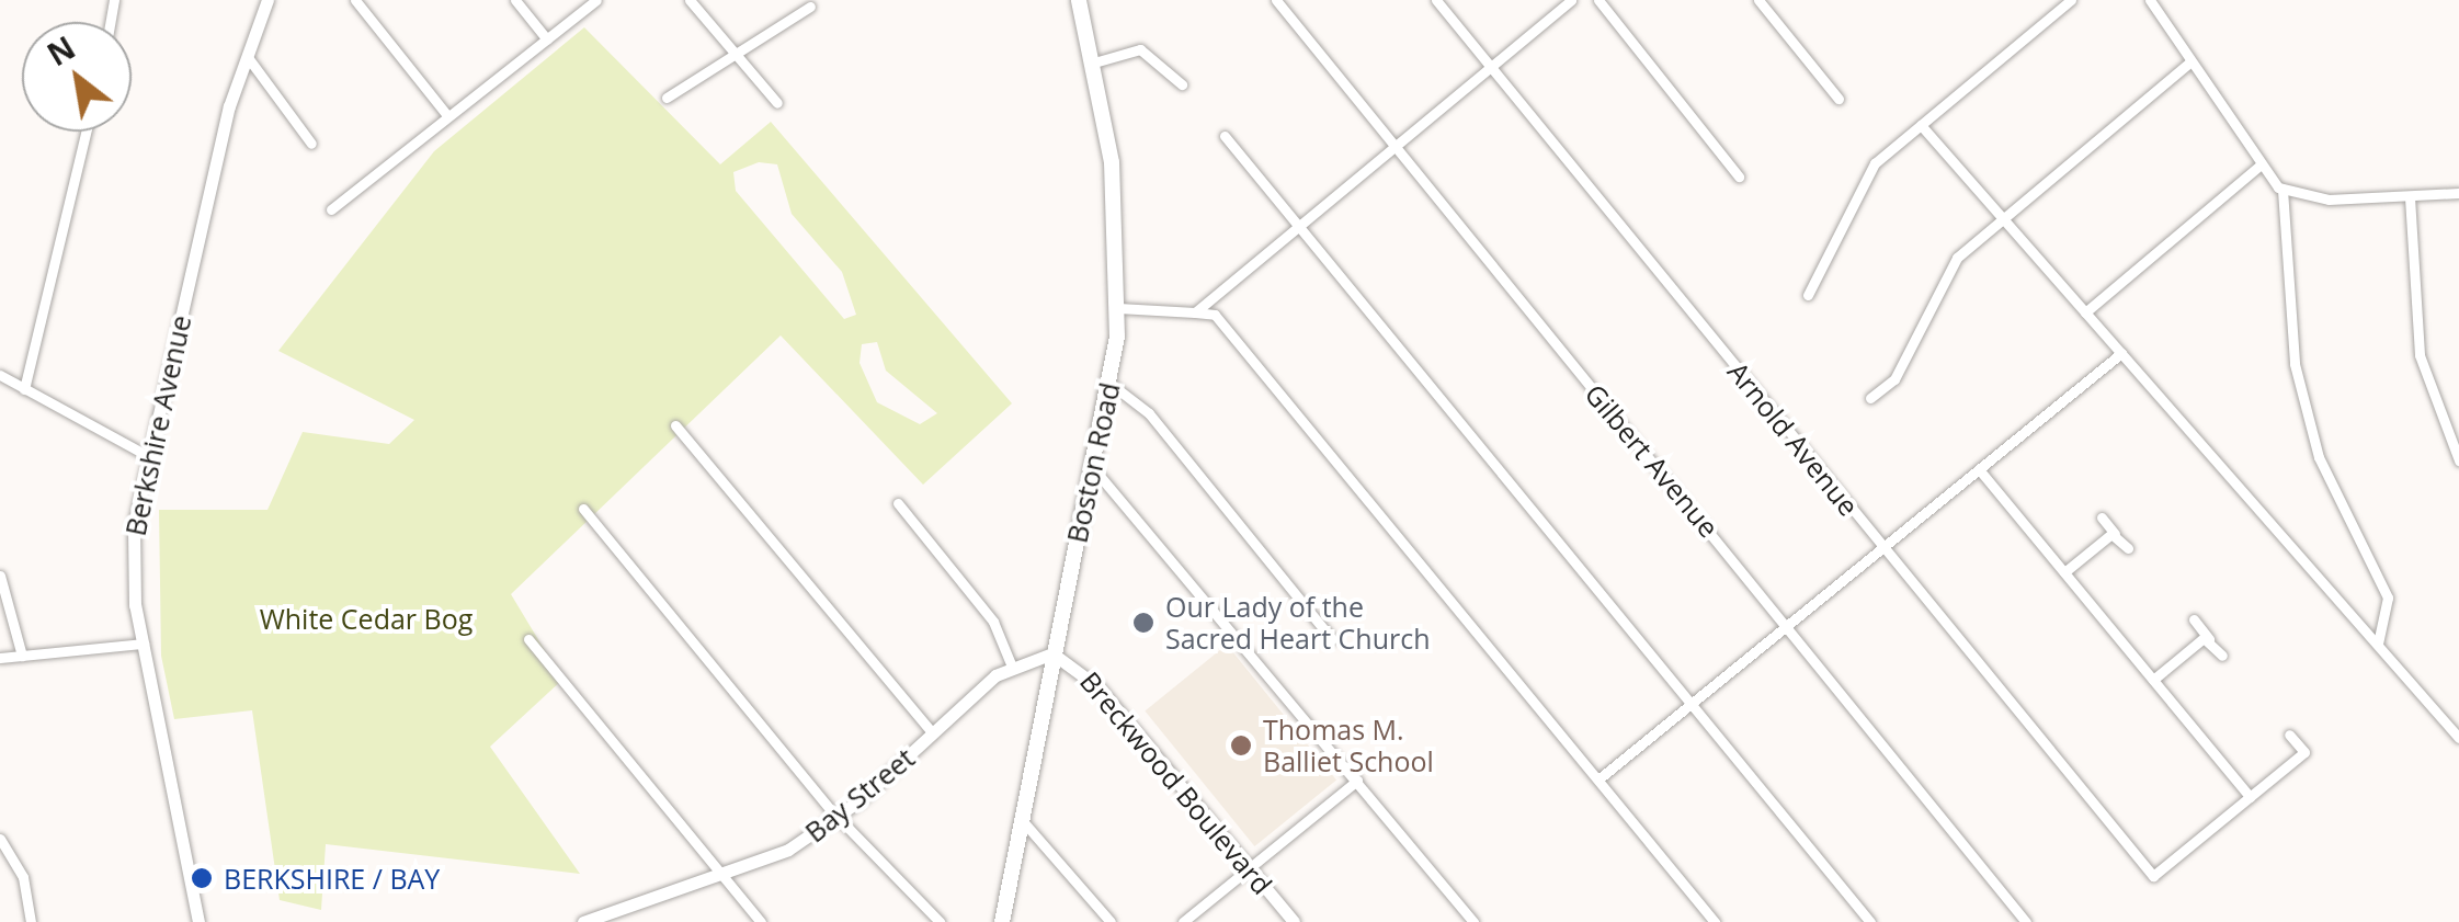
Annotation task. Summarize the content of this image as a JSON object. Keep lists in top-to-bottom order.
{
  "streets": {
    "main road": [
      "Berkshire Avenue",
      "Boston Road",
      "Breckwood Boulevard",
      "Bay Street"
    ],
    "street": ["Arnold Avenue", "Gilbert Avenue"]
  },
  "crossings": [
    ["Boston Road", "Breckwood Boulevard"],
    ["Boston Road", "Bay Street"],
    ["Breckwood Boulevard", "Bay Street"]
  ],
  "parks": ["White Cedar Bog"],
  "places": ["Our Lady of the Sacred Heart Church", "Thomas M. Balliet School", "BERKSHIRE / BAY"],
  "north": "top left"
}
